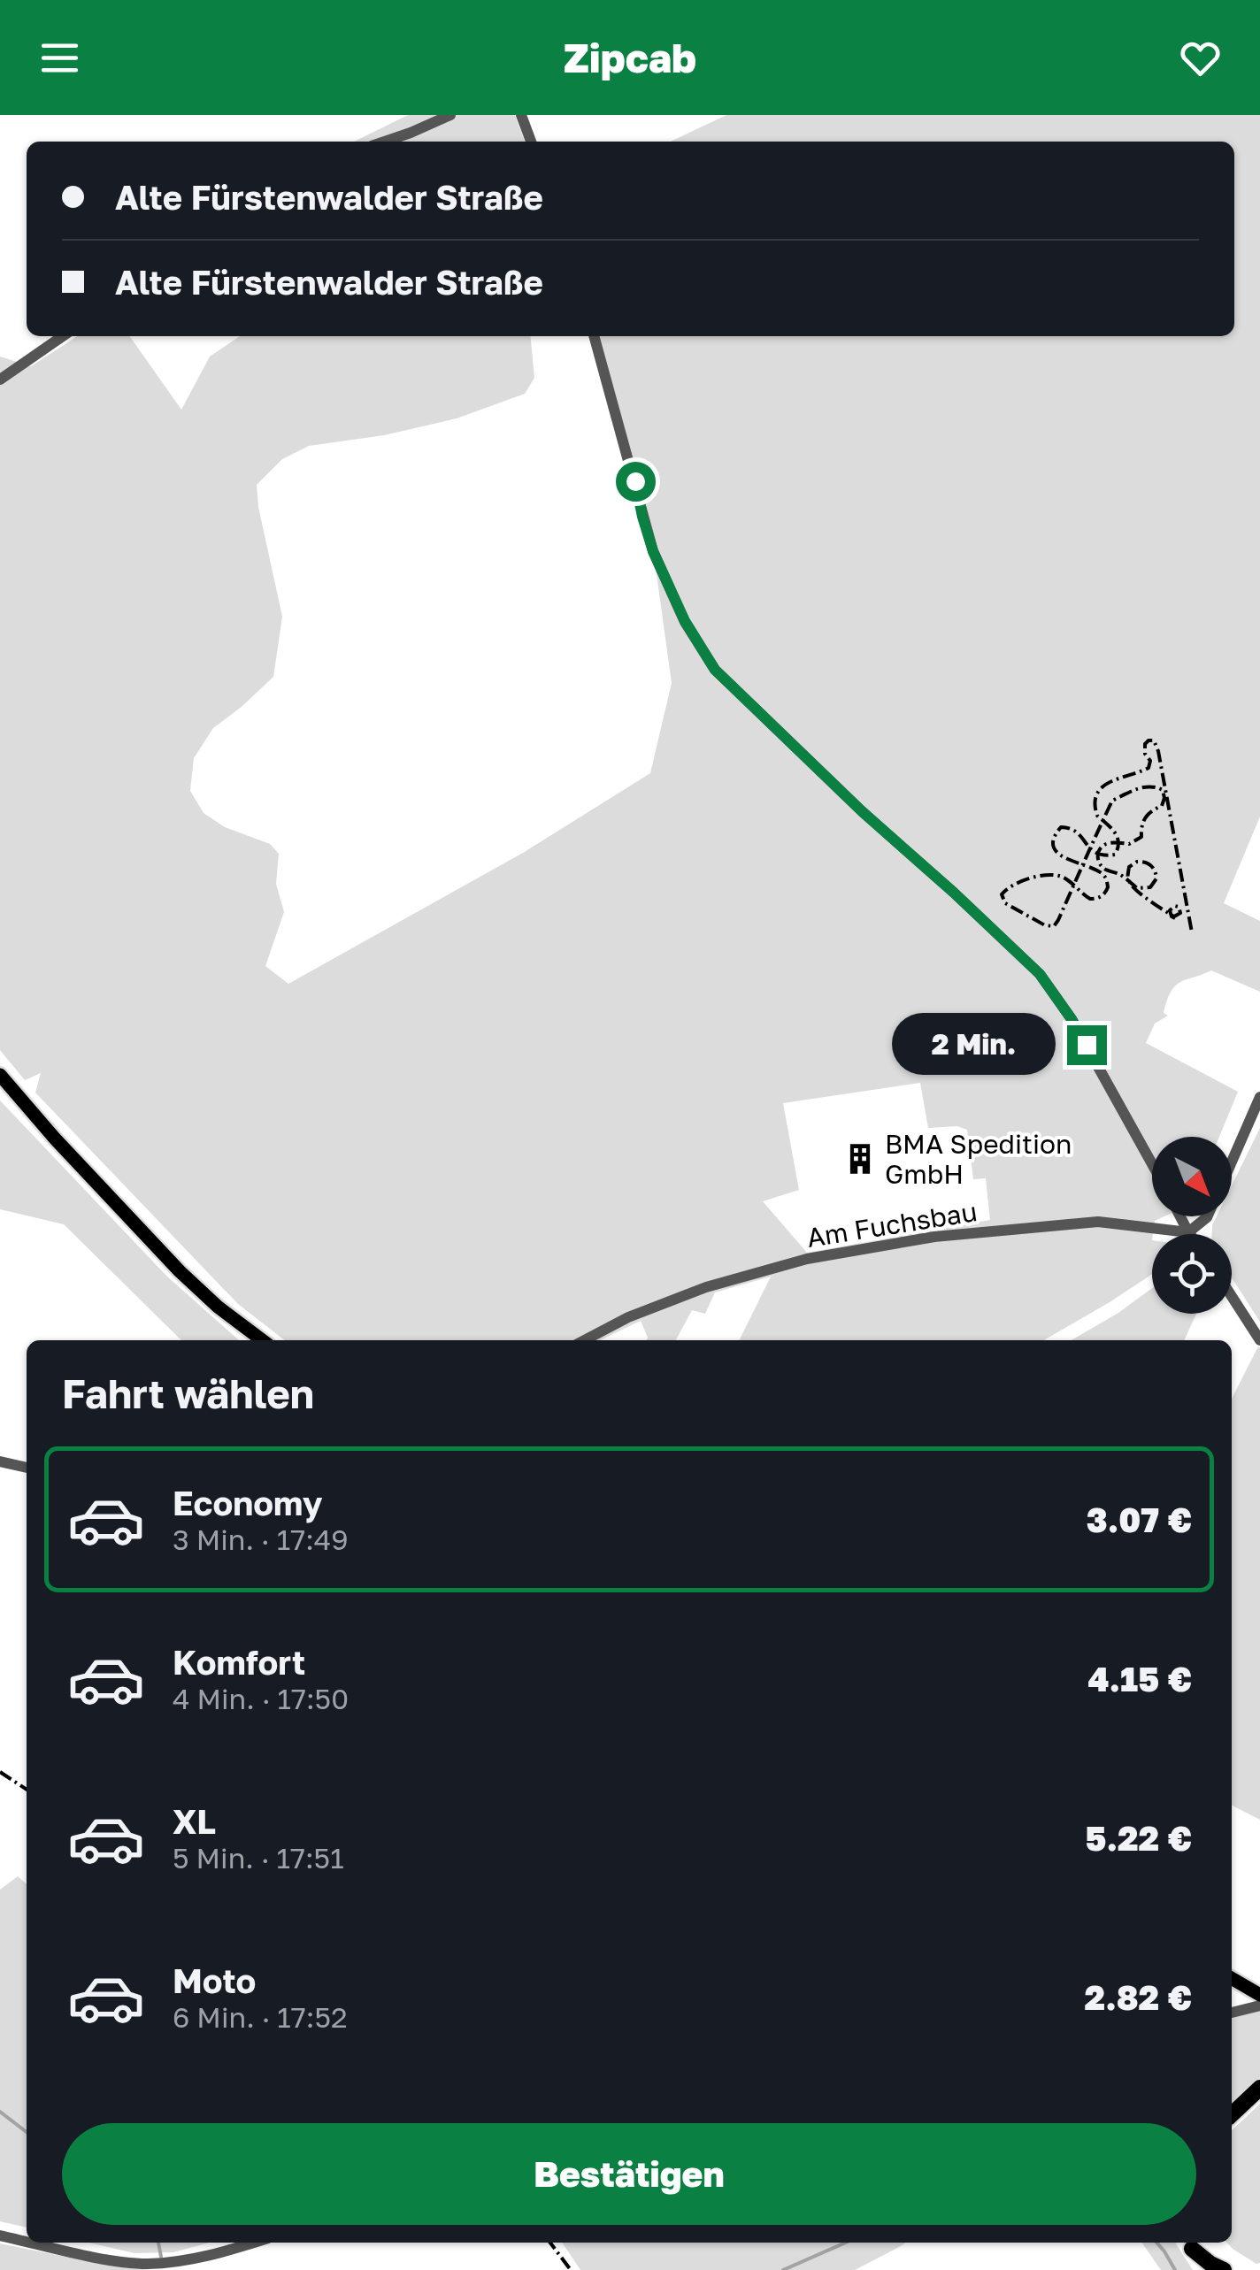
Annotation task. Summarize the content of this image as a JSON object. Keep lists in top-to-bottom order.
{
  "streets": {
    "street": ["Am Fuchsbau"]
  },
  "places": {
    "building": ["BMA Spedition GmbH"]
  },
  "north": "bottom right",
  "page": {
    "header": "Zipcab",
    "banner": ["Alte Fürstenwalder Straße", "Alte Fürstenwalder Straße"],
    "bubble": "2 Min.",
    "heading": "Fahrt wählen",
    "list": [
      {
        "name": "Economy",
        "note": "3 Min. · 17:49",
        "value": "3.07 €"
      },
      {
        "name": "Komfort",
        "note": "4 Min. · 17:50",
        "value": "4.15 €"
      },
      {
        "name": "XL",
        "note": "5 Min. · 17:51",
        "value": "5.22 €"
      },
      {
        "name": "Moto",
        "note": "6 Min. · 17:52",
        "value": "2.82 €"
      }
    ],
    "buttons": "Bestätigen"
  }
}
